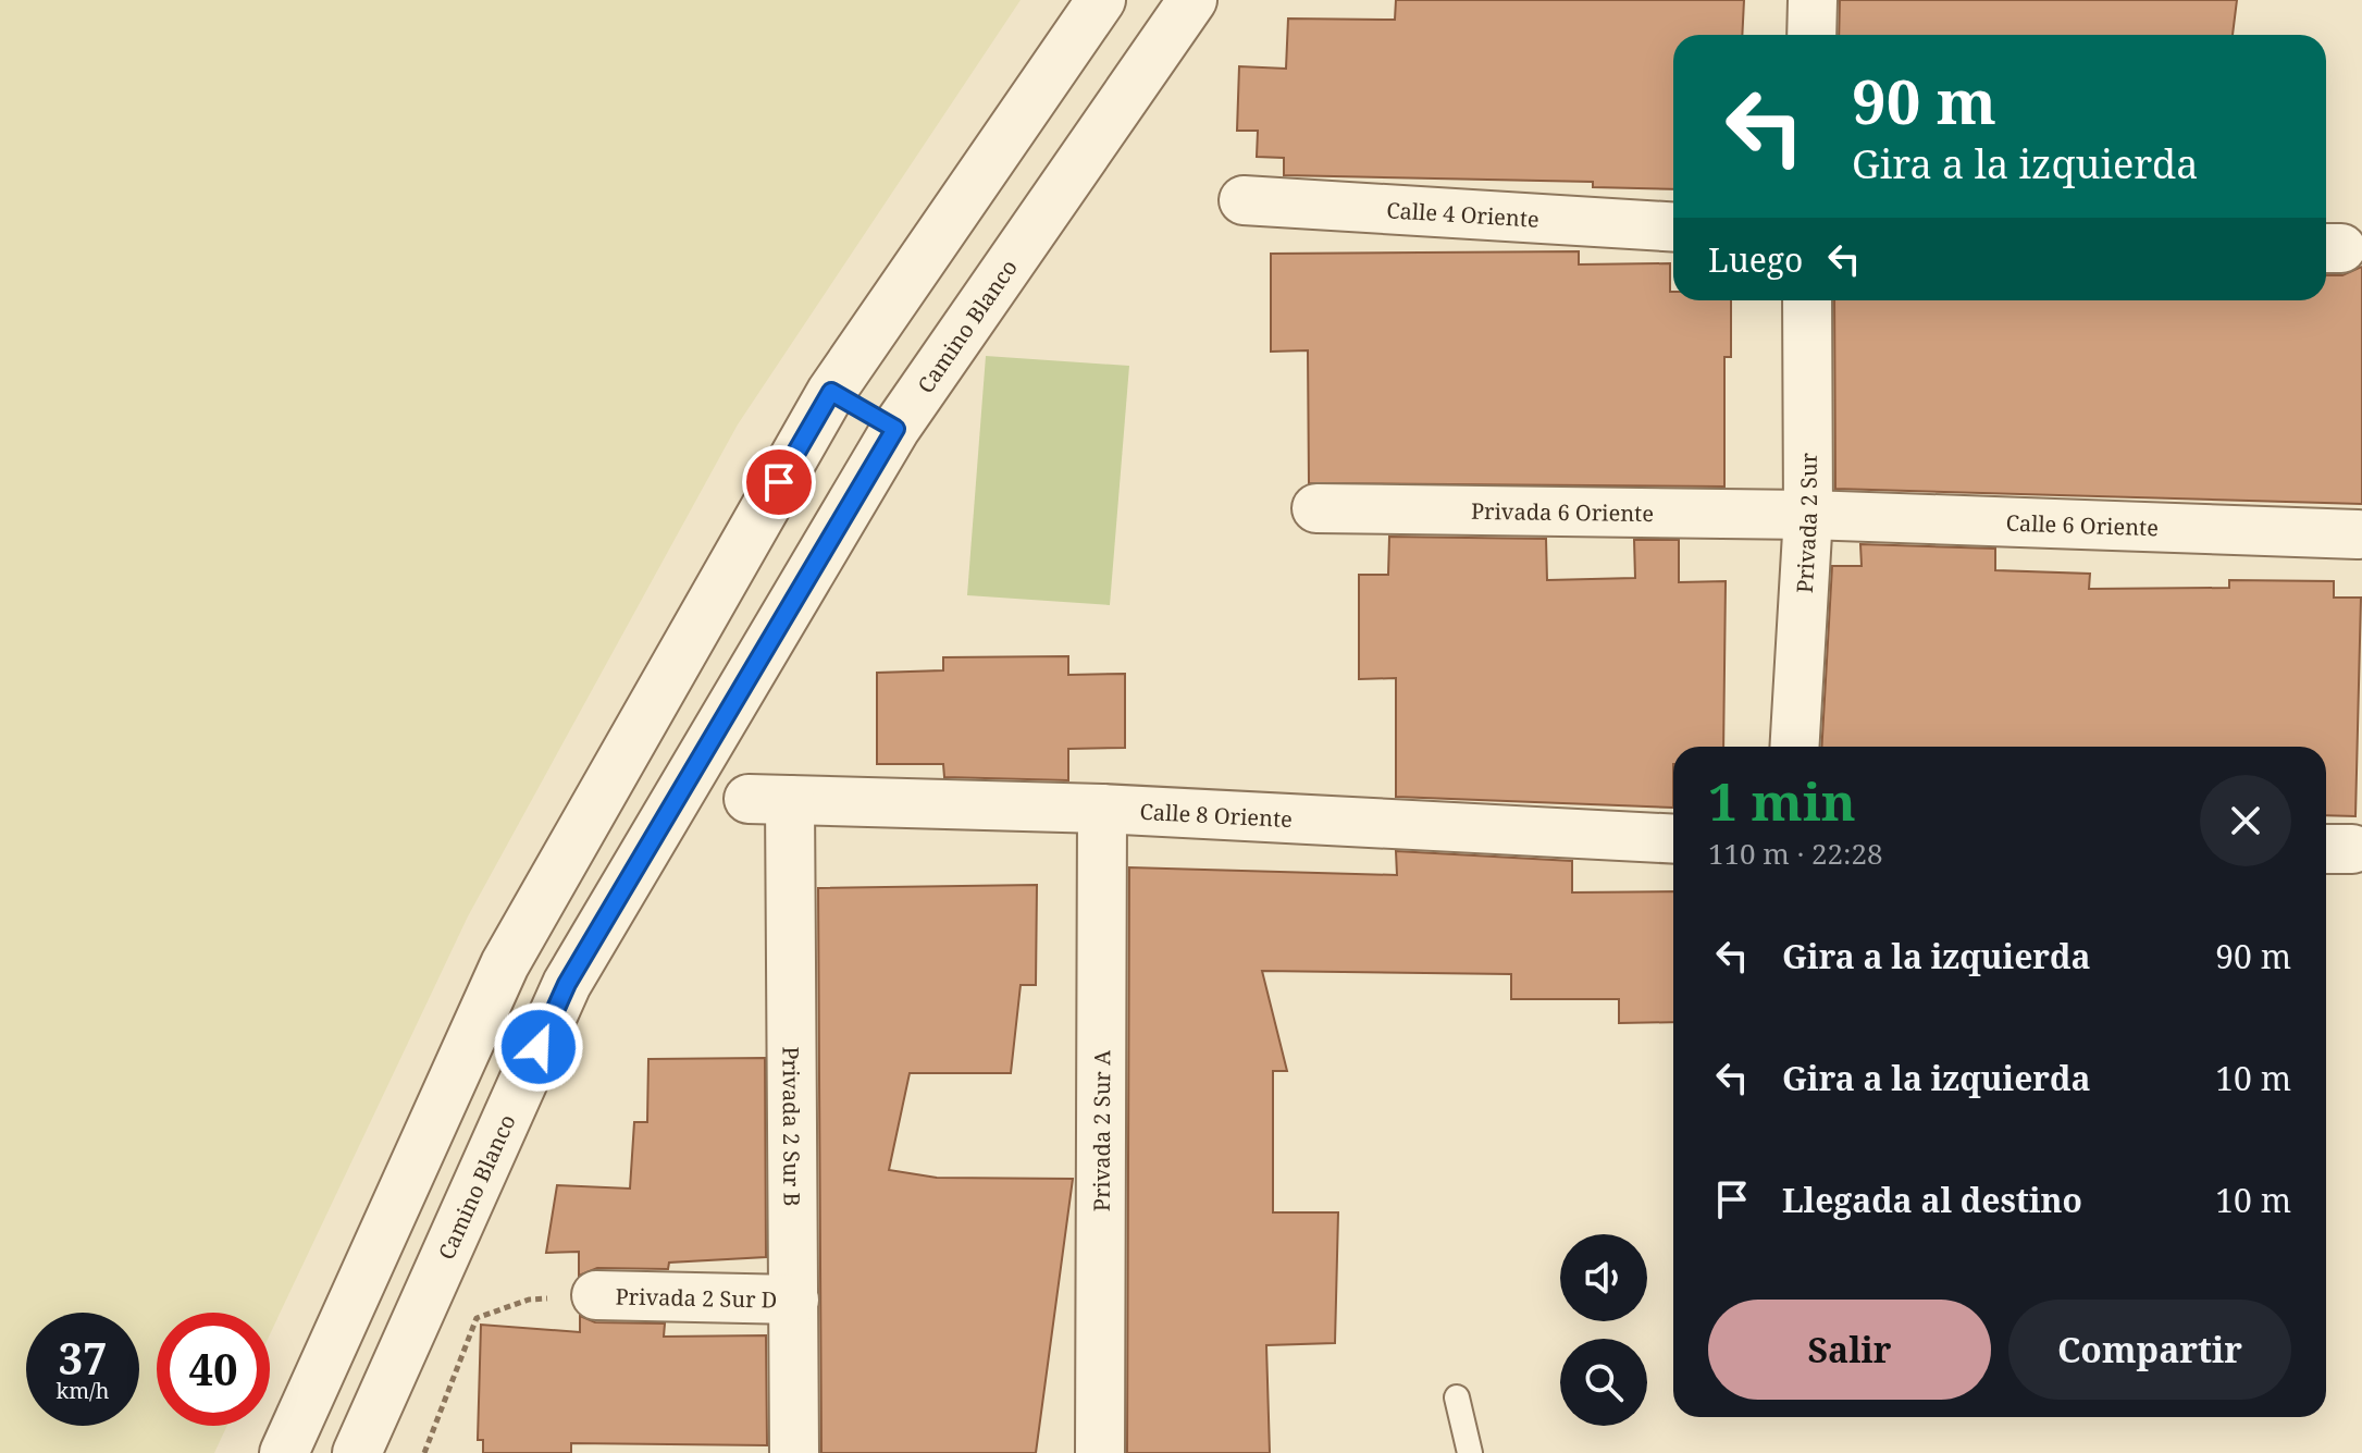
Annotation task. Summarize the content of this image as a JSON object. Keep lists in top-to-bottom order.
{
  "streets": {
    "street": [
      "Calle 4 Oriente",
      "Camino Blanco",
      "Privada 6 Oriente",
      "Privada 2 Sur",
      "Calle 6 Oriente",
      "Calle 8 Oriente",
      "Privada 2 Sur B",
      "Privada 2 Sur A",
      "Privada 2 Sur D"
    ]
  },
  "crossings": [
    ["Privada 6 Oriente", "Privada 2 Sur"],
    ["Privada 6 Oriente", "Calle 6 Oriente"],
    ["Privada 2 Sur", "Calle 6 Oriente"],
    ["Calle 8 Oriente", "Privada 2 Sur B"],
    ["Calle 8 Oriente", "Privada 2 Sur A"],
    ["Privada 2 Sur B", "Privada 2 Sur D"]
  ],
  "page": {
    "turn": ["90 m", "Gira a la izquierda"],
    "then": "Luego",
    "heading": ["1 min", "110 m · 22:28"],
    "list": [
      {
        "name": "Gira a la izquierda",
        "value": "90 m"
      },
      {
        "name": "Gira a la izquierda",
        "value": "10 m"
      },
      {
        "name": "Llegada al destino",
        "value": "10 m"
      }
    ],
    "buttons": ["Salir", "Compartir"],
    "speed": "37 km/h",
    "limit": "40"
  }
}
